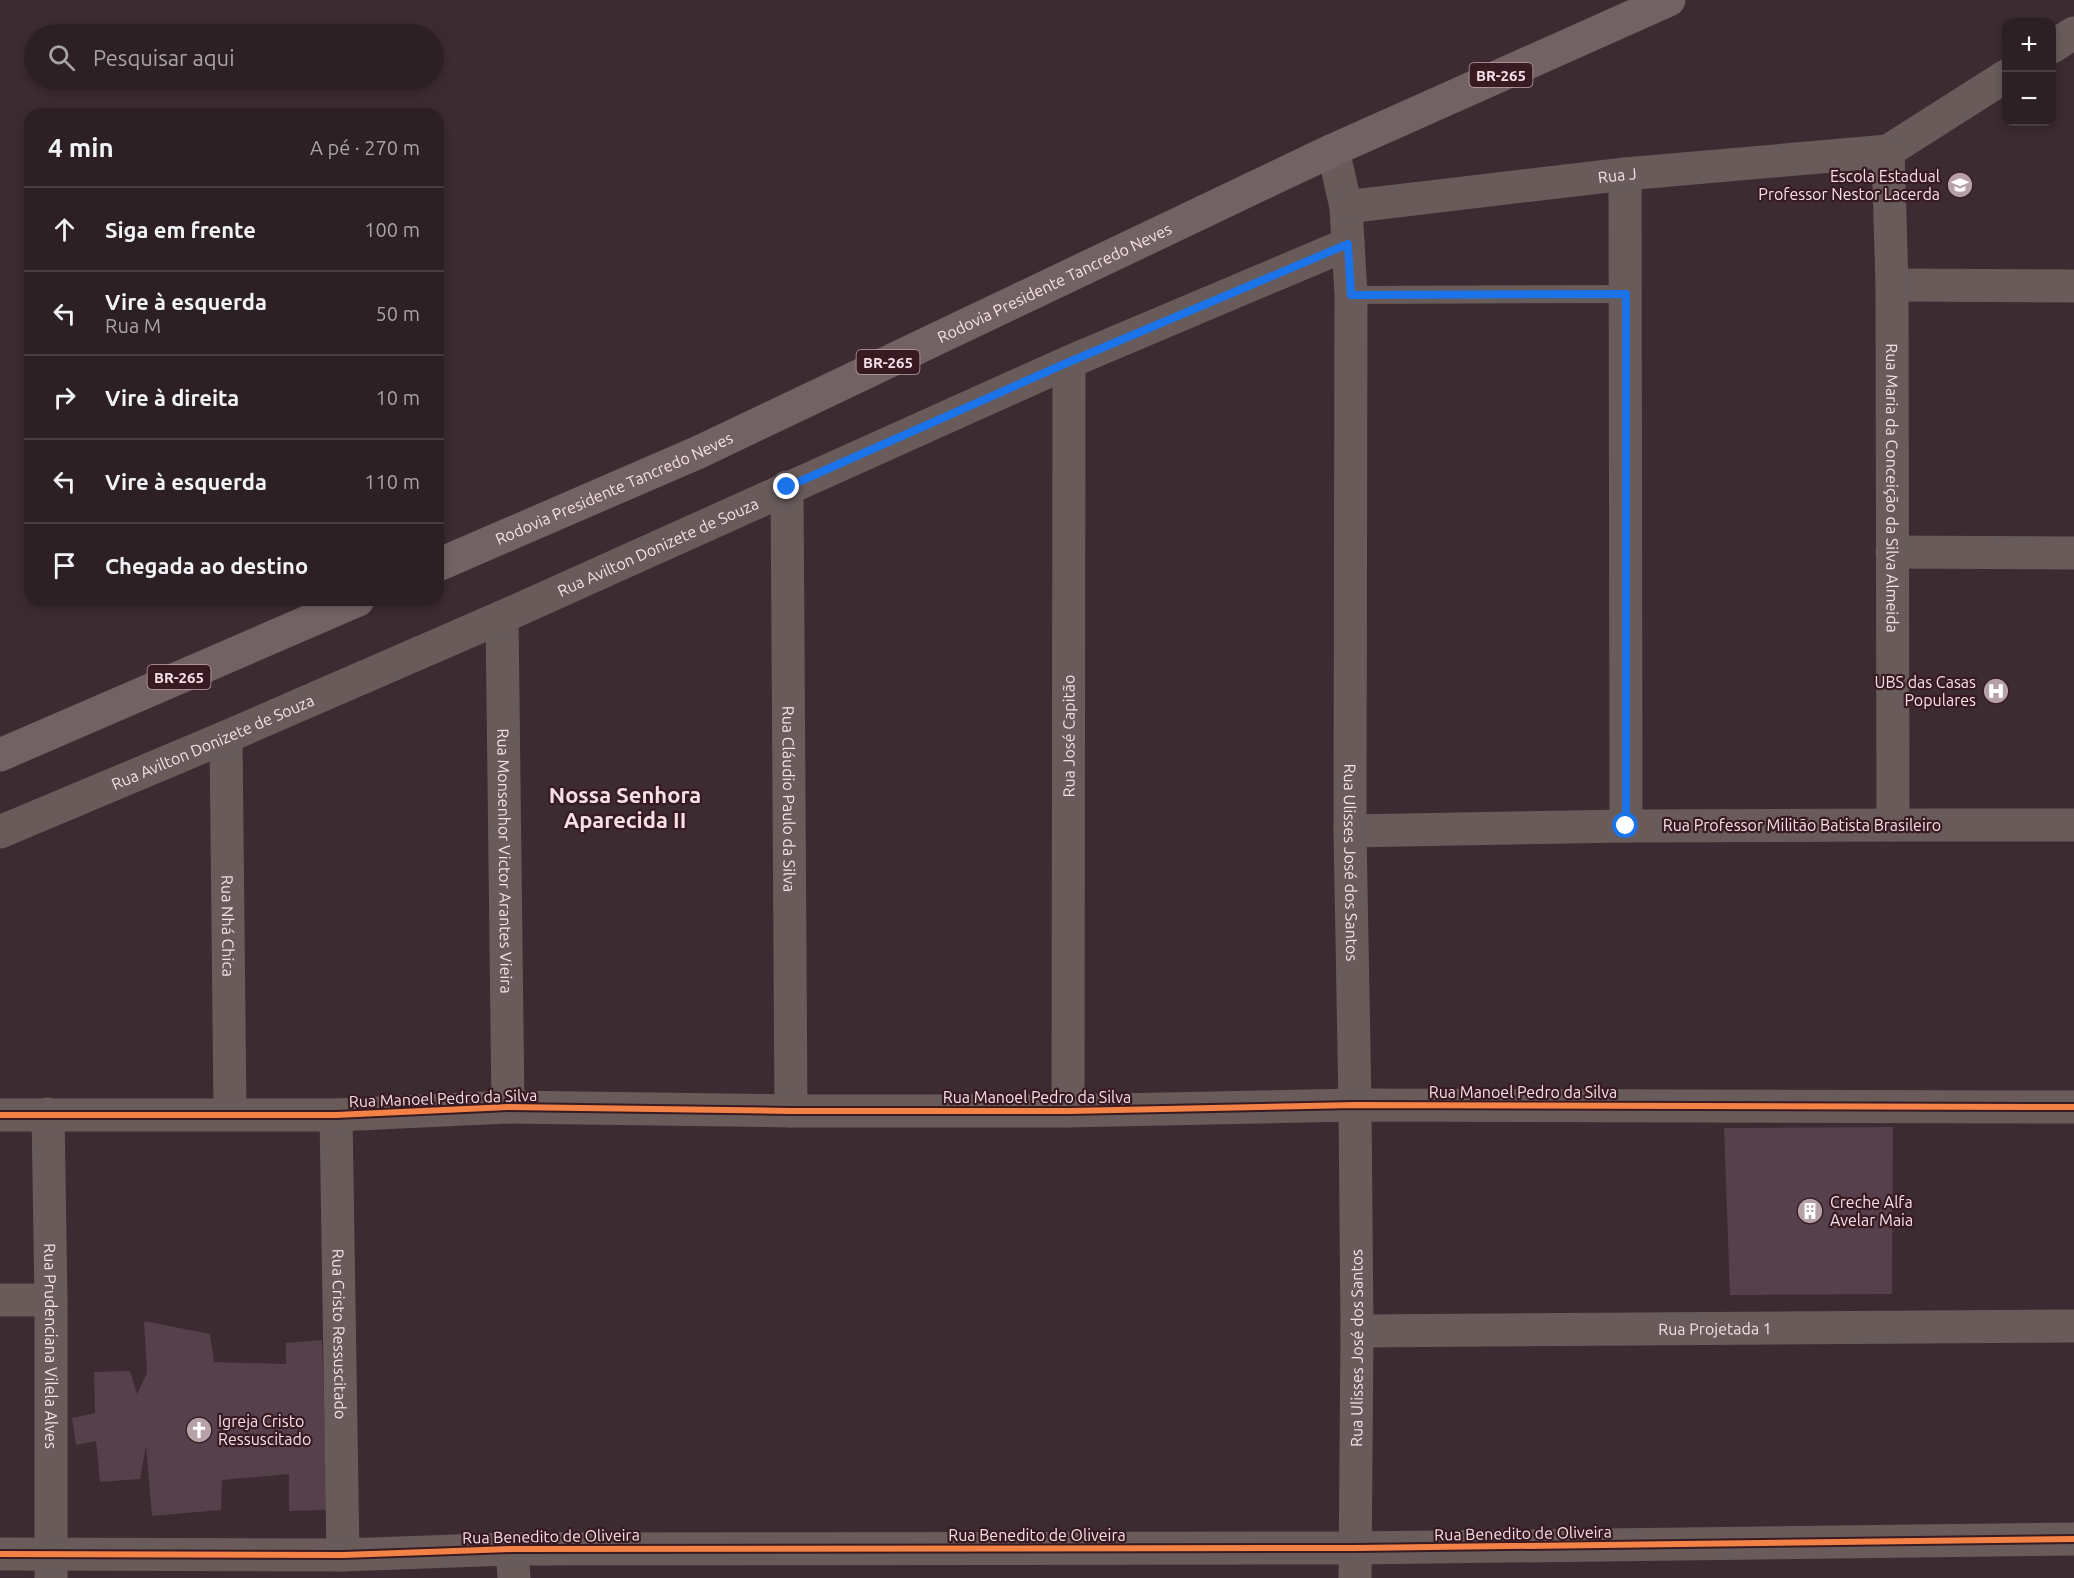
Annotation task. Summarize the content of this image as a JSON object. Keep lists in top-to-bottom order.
{
  "streets": {
    "main road": ["BR-265", "Rodovia Presidente Tancredo Neves"],
    "street": [
      "Rua J",
      "Rua Maria da Conceição da Silva Almeida",
      "Rua Avilton Donizete de Souza",
      "Rua José Capitão",
      "Rua Cláudio Paulo da Silva",
      "Rua Professor Militão Batista Brasileiro",
      "Rua Monsenhor Victor Arantes Vieira",
      "Rua Ulisses José dos Santos",
      "Rua Nhá Chica",
      "Rua Manoel Pedro da Silva",
      "Rua Projetada 1",
      "Rua Cristo Ressuscitado",
      "Rua Prudenciana Vilela Alves",
      "Rua Benedito de Oliveira"
    ]
  },
  "crossings": [
    ["Rua J", "Rua Maria da Conceição da Silva Almeida"],
    ["Rua J", "Rua Ulisses José dos Santos"],
    ["Rodovia Presidente Tancredo Neves", "Rua Ulisses José dos Santos"],
    ["Rua Maria da Conceição da Silva Almeida", "Rua Professor Militão Batista Brasileiro"],
    ["Rua Avilton Donizete de Souza", "Rua José Capitão"],
    ["Rua Avilton Donizete de Souza", "Rua Cláudio Paulo da Silva"],
    ["Rua Avilton Donizete de Souza", "Rua Monsenhor Victor Arantes Vieira"],
    ["Rua Avilton Donizete de Souza", "Rua Ulisses José dos Santos"],
    ["Rua Avilton Donizete de Souza", "Rua Nhá Chica"],
    ["Rua José Capitão", "Rua Manoel Pedro da Silva"],
    ["Rua Cláudio Paulo da Silva", "Rua Manoel Pedro da Silva"],
    ["Rua Professor Militão Batista Brasileiro", "Rua Ulisses José dos Santos"],
    ["Rua Monsenhor Victor Arantes Vieira", "Rua Manoel Pedro da Silva"],
    ["Rua Ulisses José dos Santos", "Rua Manoel Pedro da Silva"],
    ["Rua Ulisses José dos Santos", "Rua Projetada 1"],
    ["Rua Ulisses José dos Santos", "Rua Benedito de Oliveira"],
    ["Rua Nhá Chica", "Rua Manoel Pedro da Silva"],
    ["Rua Manoel Pedro da Silva", "Rua Cristo Ressuscitado"],
    ["Rua Manoel Pedro da Silva", "Rua Prudenciana Vilela Alves"],
    ["Rua Cristo Ressuscitado", "Rua Benedito de Oliveira"],
    ["Rua Prudenciana Vilela Alves", "Rua Benedito de Oliveira"]
  ],
  "districts": ["Nossa Senhora Aparecida II"],
  "places": {
    "school or university": ["Escola Estadual Professor Nestor Lacerda"],
    "hospital": ["UBS das Casas Populares"],
    "building": ["Creche Alfa Avelar Maia"],
    "church": ["Igreja Cristo Ressuscitado"]
  },
  "page": {
    "map_buttons": ["+", "−"],
    "search": "Pesquisar aqui",
    "heading": ["4 min", "A pé · 270 m"],
    "list": [
      ["Siga em frente", "100 m"],
      ["Vire à esquerda", "Rua M", "50 m"],
      ["Vire à direita", "10 m"],
      ["Vire à esquerda", "110 m"],
      "Chegada ao destino"
    ]
  }
}
